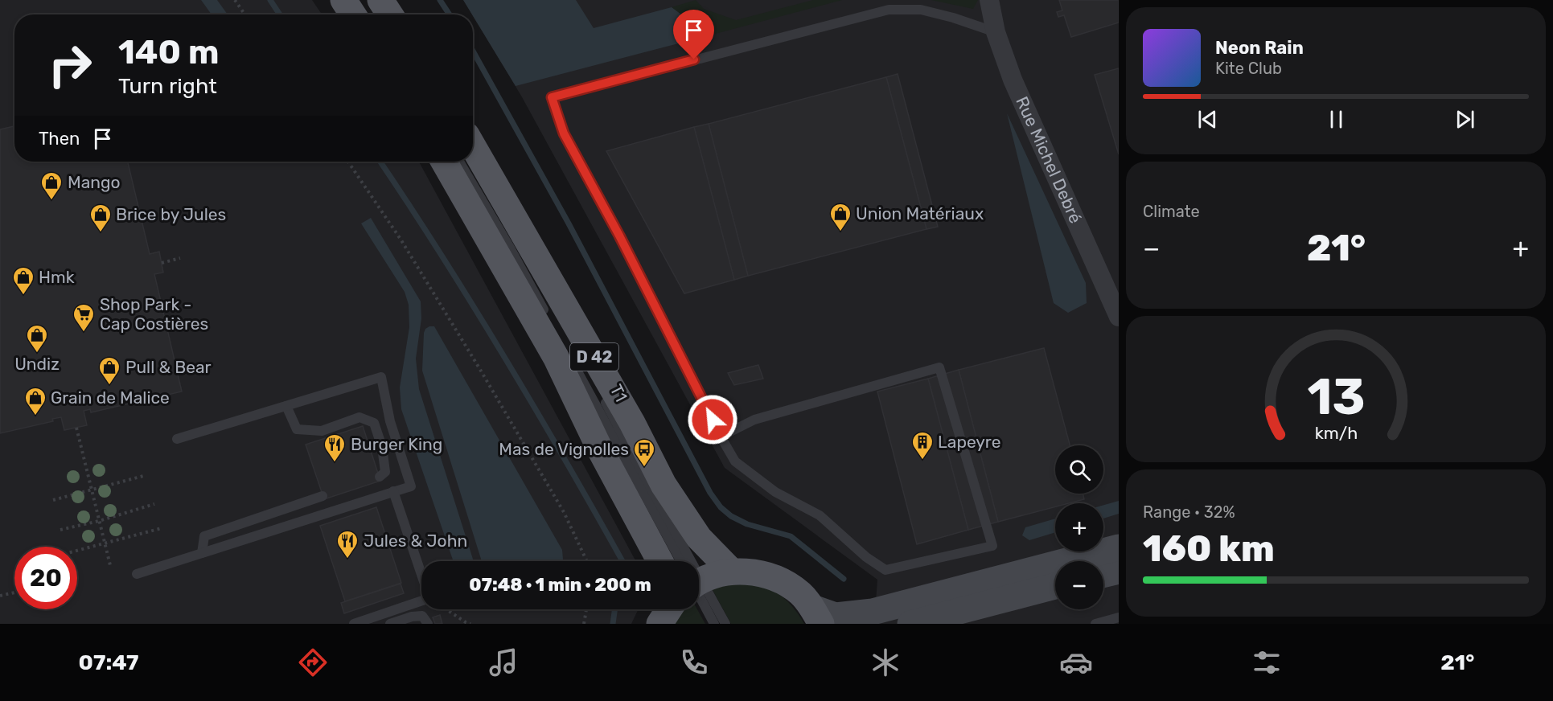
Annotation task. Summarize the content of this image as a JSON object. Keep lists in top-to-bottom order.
{
  "streets": {
    "main road": ["D 42"],
    "street": ["Rue Michel Debré"],
    "lane": ["T1"]
  },
  "places": {
    "shop": [
      "Mango",
      "Union Matériaux",
      "Brice by Jules",
      "Hmk",
      "Undiz",
      "Pull & Bear",
      "Grain de Malice"
    ],
    "supermarket": ["Shop Park - Cap Costières"],
    "building": ["Lapeyre"],
    "restaurant": ["Burger King", "Jules & John"],
    "bus stop": ["Mas de Vignolles"]
  },
  "page": {
    "turn": ["140 m", "Turn right"],
    "song": ["Neon Rain", "Kite Club"],
    "then": "Then",
    "tile": [
      "Climate",
      ["Range · 32%", "160 km"]
    ],
    "heat": ["−", "21°", "+"],
    "map_buttons": ["+", "−"],
    "limit": "20",
    "trip": "07:48 · 1 min · 200 m",
    "tabs": ["07:47", "21°"],
    "gauge": ["13", "km/h"]
  }
}
